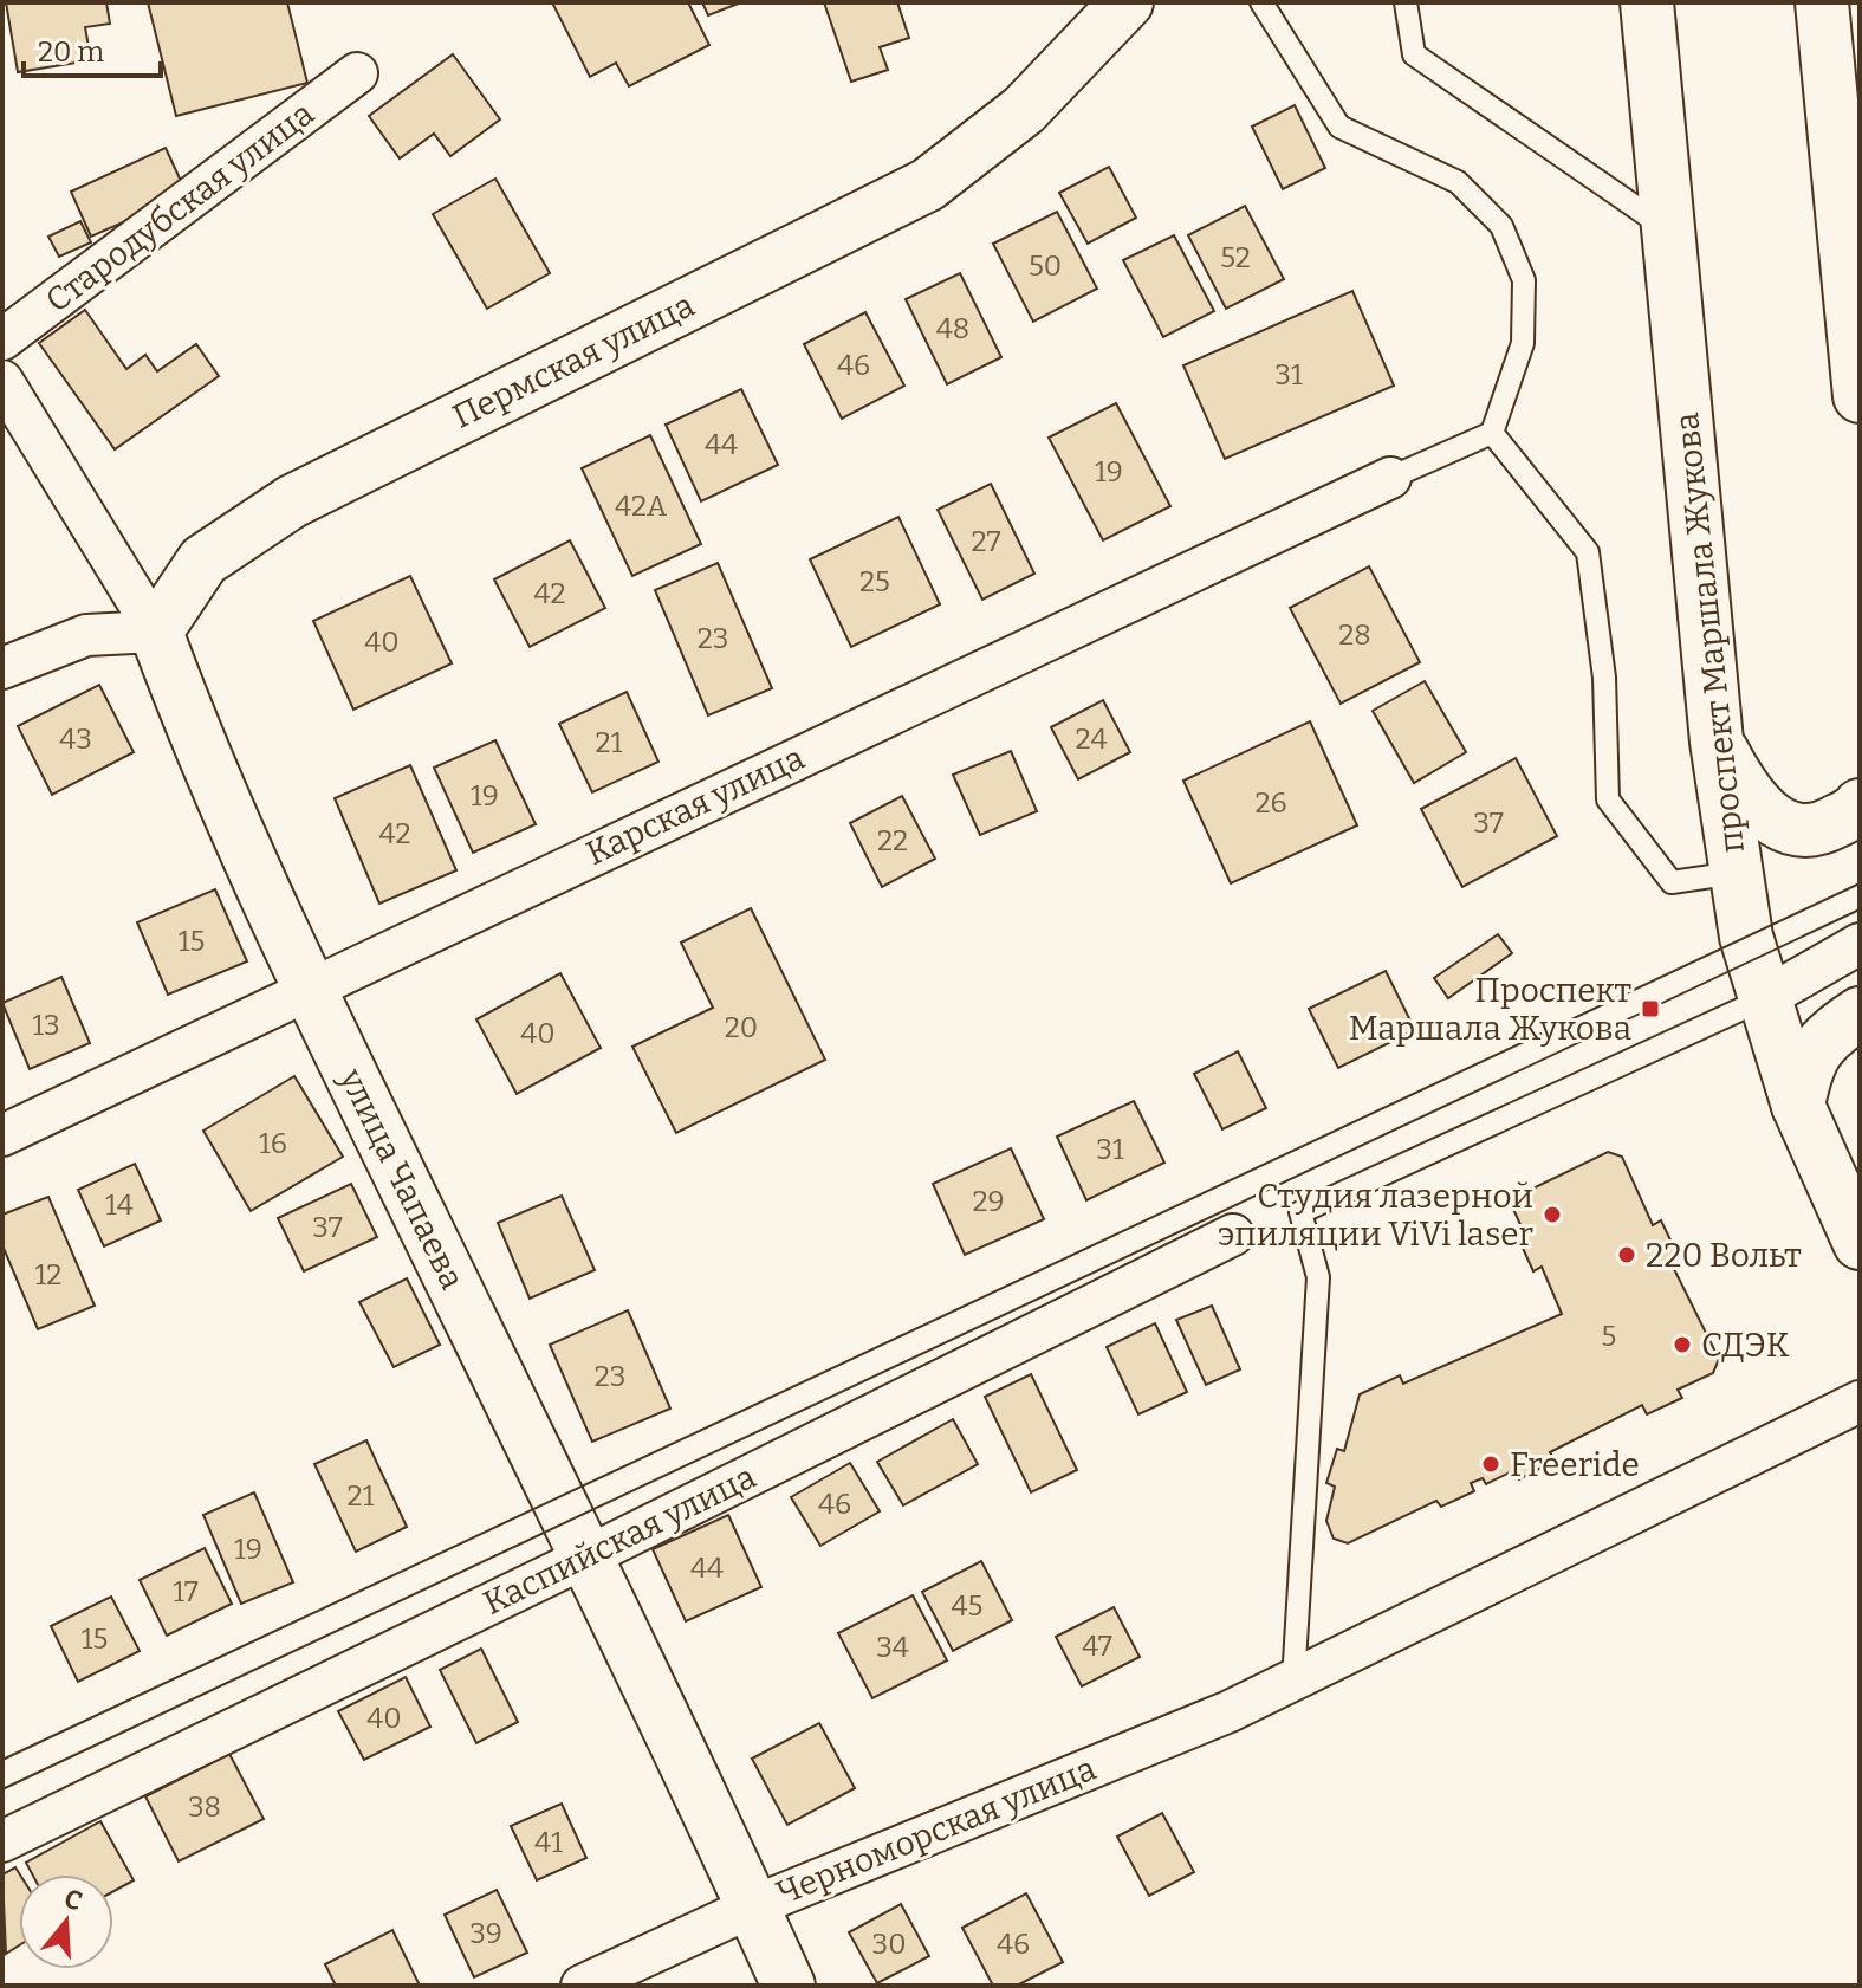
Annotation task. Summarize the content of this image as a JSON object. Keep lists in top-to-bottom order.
{
  "streets": {
    "main road": ["Пермская улица", "проспект Маршала Жукова", "улица Чапаева"],
    "street": [
      "Стародубская улица",
      "Карская улица",
      "Каспийская улица",
      "Черноморская улица"
    ]
  },
  "crossings": [
    ["Пермская улица", "улица Чапаева"],
    ["Карская улица", "улица Чапаева"],
    ["улица Чапаева", "Каспийская улица"],
    ["улица Чапаева", "Черноморская улица"]
  ],
  "places": {
    "transit": ["Проспект Маршала Жукова"],
    "other": [
      "Студия лазерной эпиляции ViVi laser",
      "220 Вольт",
      "СДЭК",
      "Freeride"
    ]
  },
  "house_numbers": [
    "52",
    "50",
    "48",
    "46",
    "31",
    "44",
    "19",
    "42А",
    "27",
    "25",
    "42",
    "28",
    "23",
    "40",
    "43",
    "24",
    "21",
    "19",
    "26",
    "37",
    "42",
    "22",
    "15",
    "13",
    "20",
    "40",
    "16",
    "31",
    "29",
    "14",
    "37",
    "12",
    "5",
    "23",
    "21",
    "46",
    "19",
    "44",
    "17",
    "45",
    "15",
    "47",
    "34",
    "40",
    "38",
    "41",
    "39",
    "30",
    "46"
  ],
  "scale_bar": "20 m",
  "north": "top"
}
